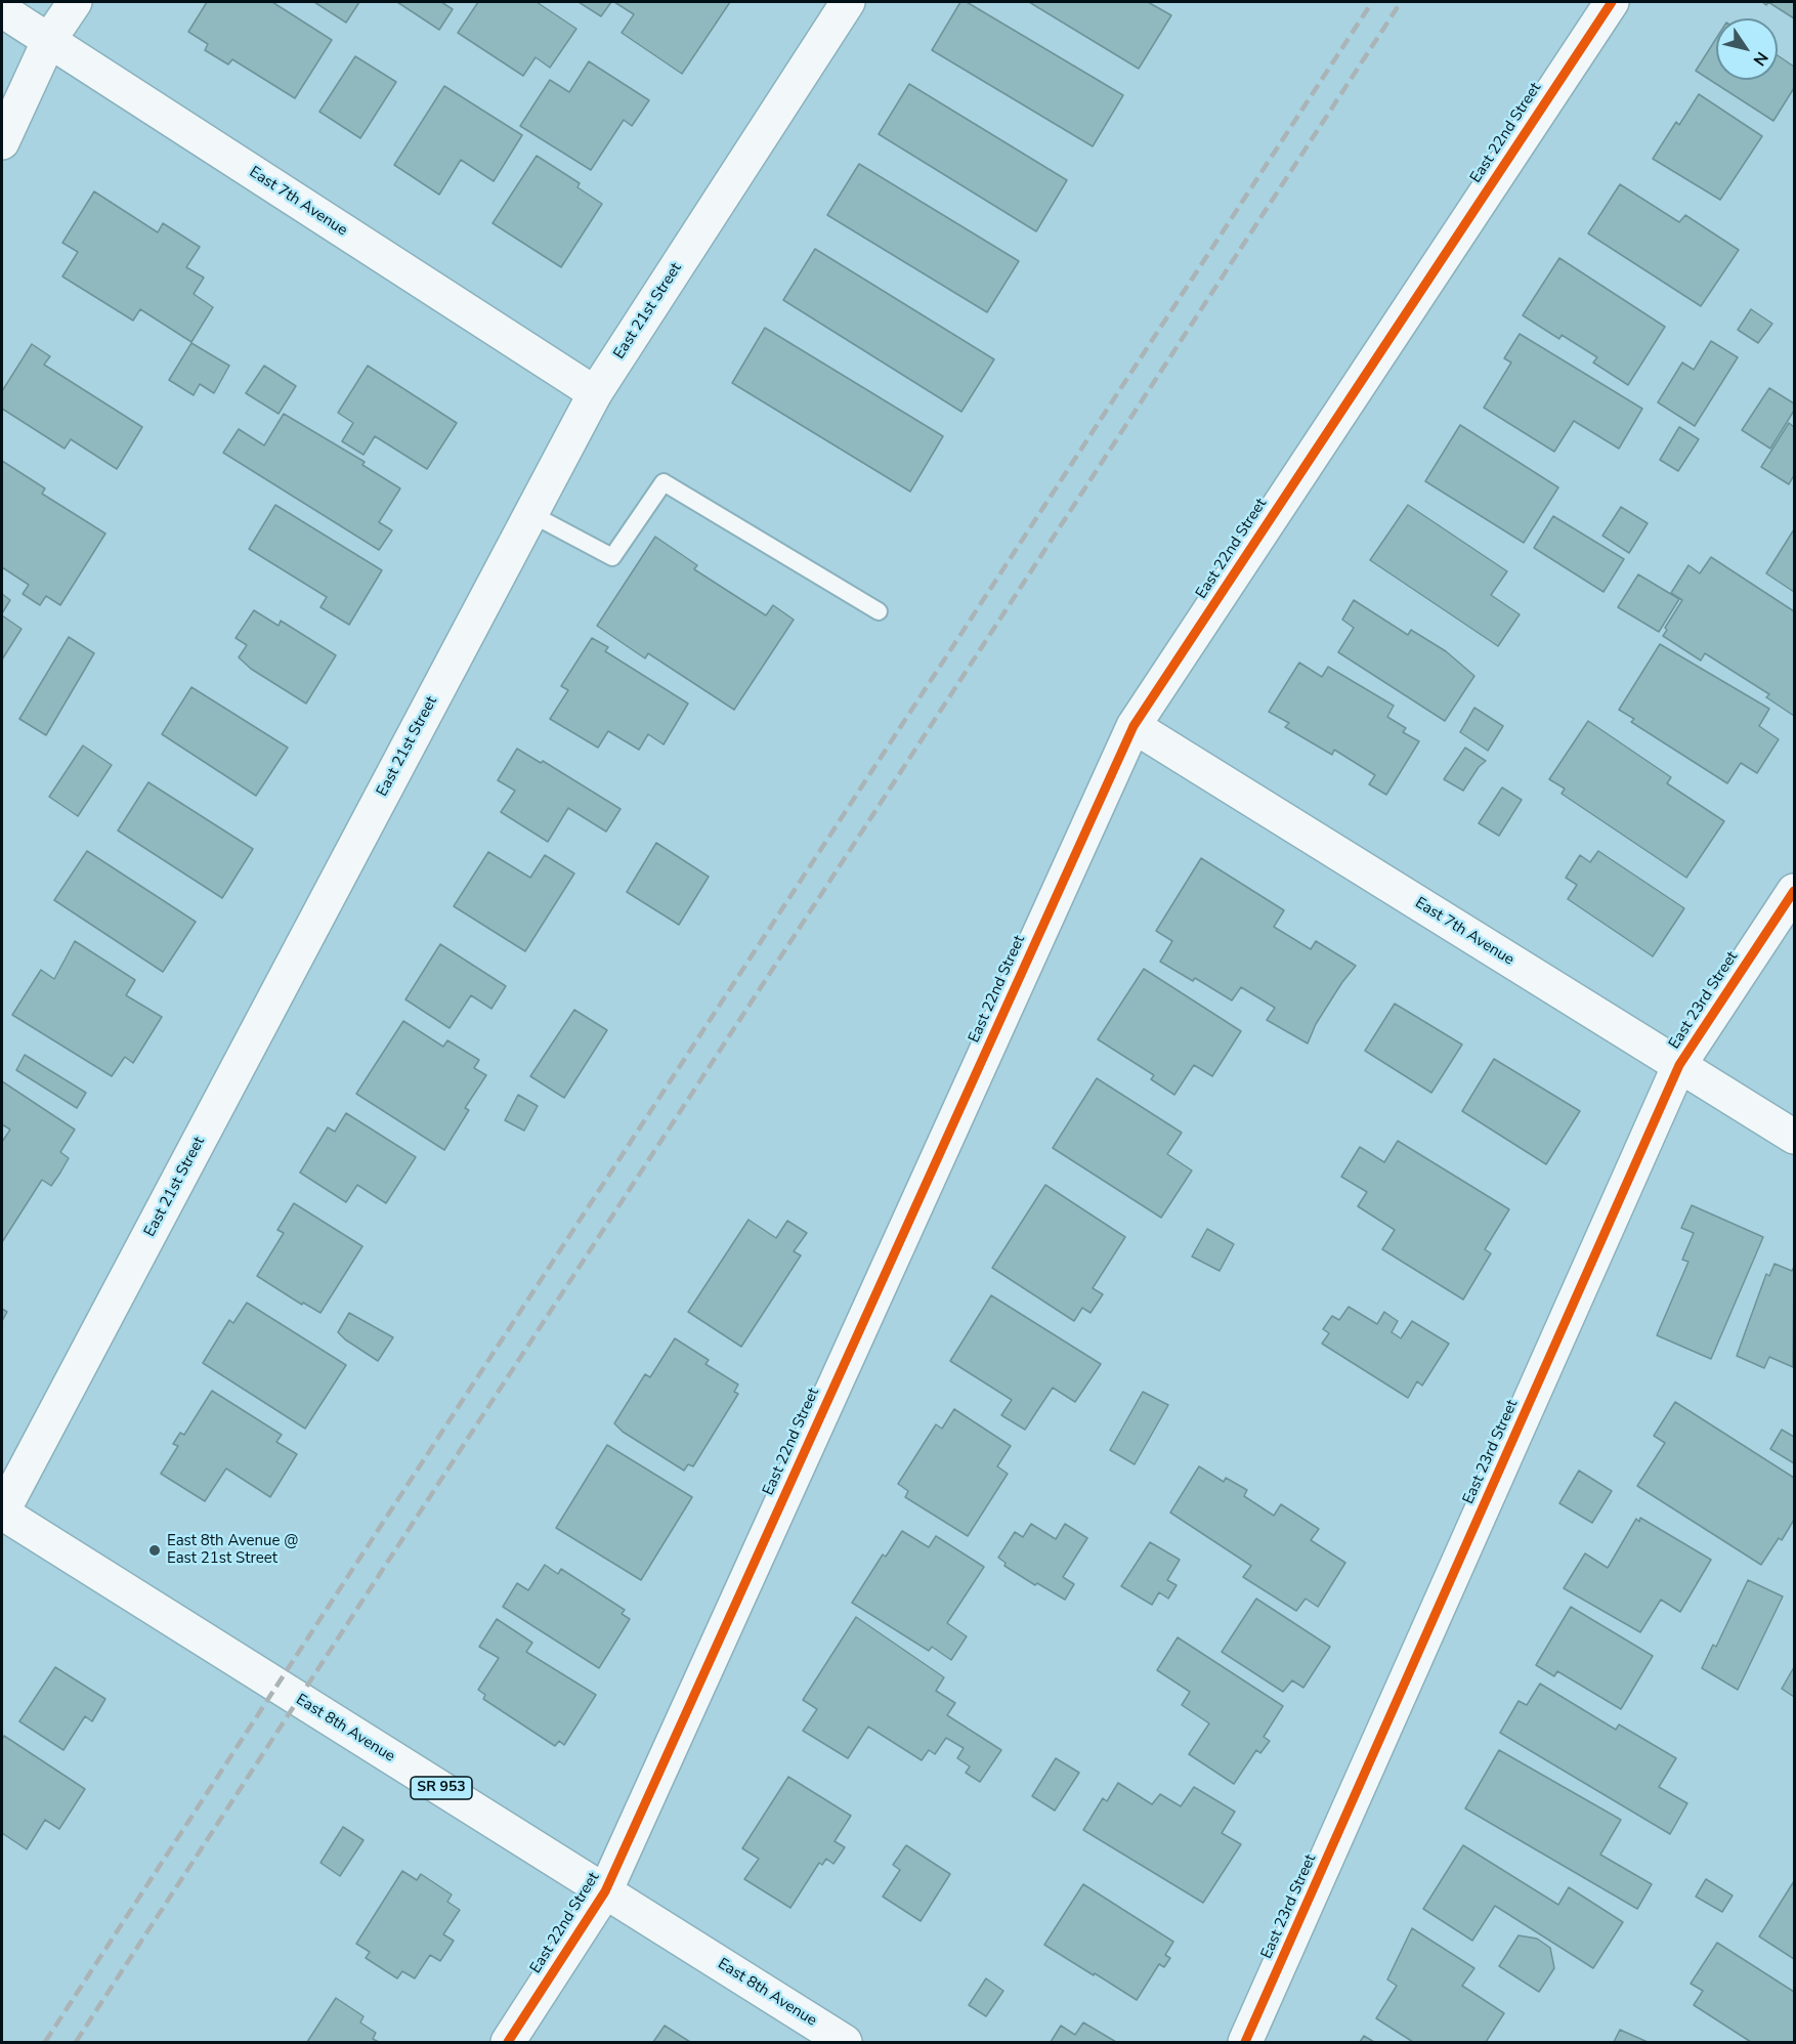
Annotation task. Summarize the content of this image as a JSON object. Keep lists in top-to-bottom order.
{
  "streets": {
    "street": [
      "East 22nd Street",
      "East 7th Avenue",
      "East 21st Street",
      "East 23rd Street",
      "East 8th Avenue",
      "SR 953"
    ]
  },
  "crossings": [
    ["East 22nd Street", "East 7th Avenue"],
    ["East 22nd Street", "East 8th Avenue"],
    ["East 7th Avenue", "East 21st Street"],
    ["East 7th Avenue", "East 23rd Street"],
    ["East 21st Street", "East 8th Avenue"]
  ],
  "places": ["East 8th Avenue @ East 21st Street"],
  "north": "bottom right"
}
